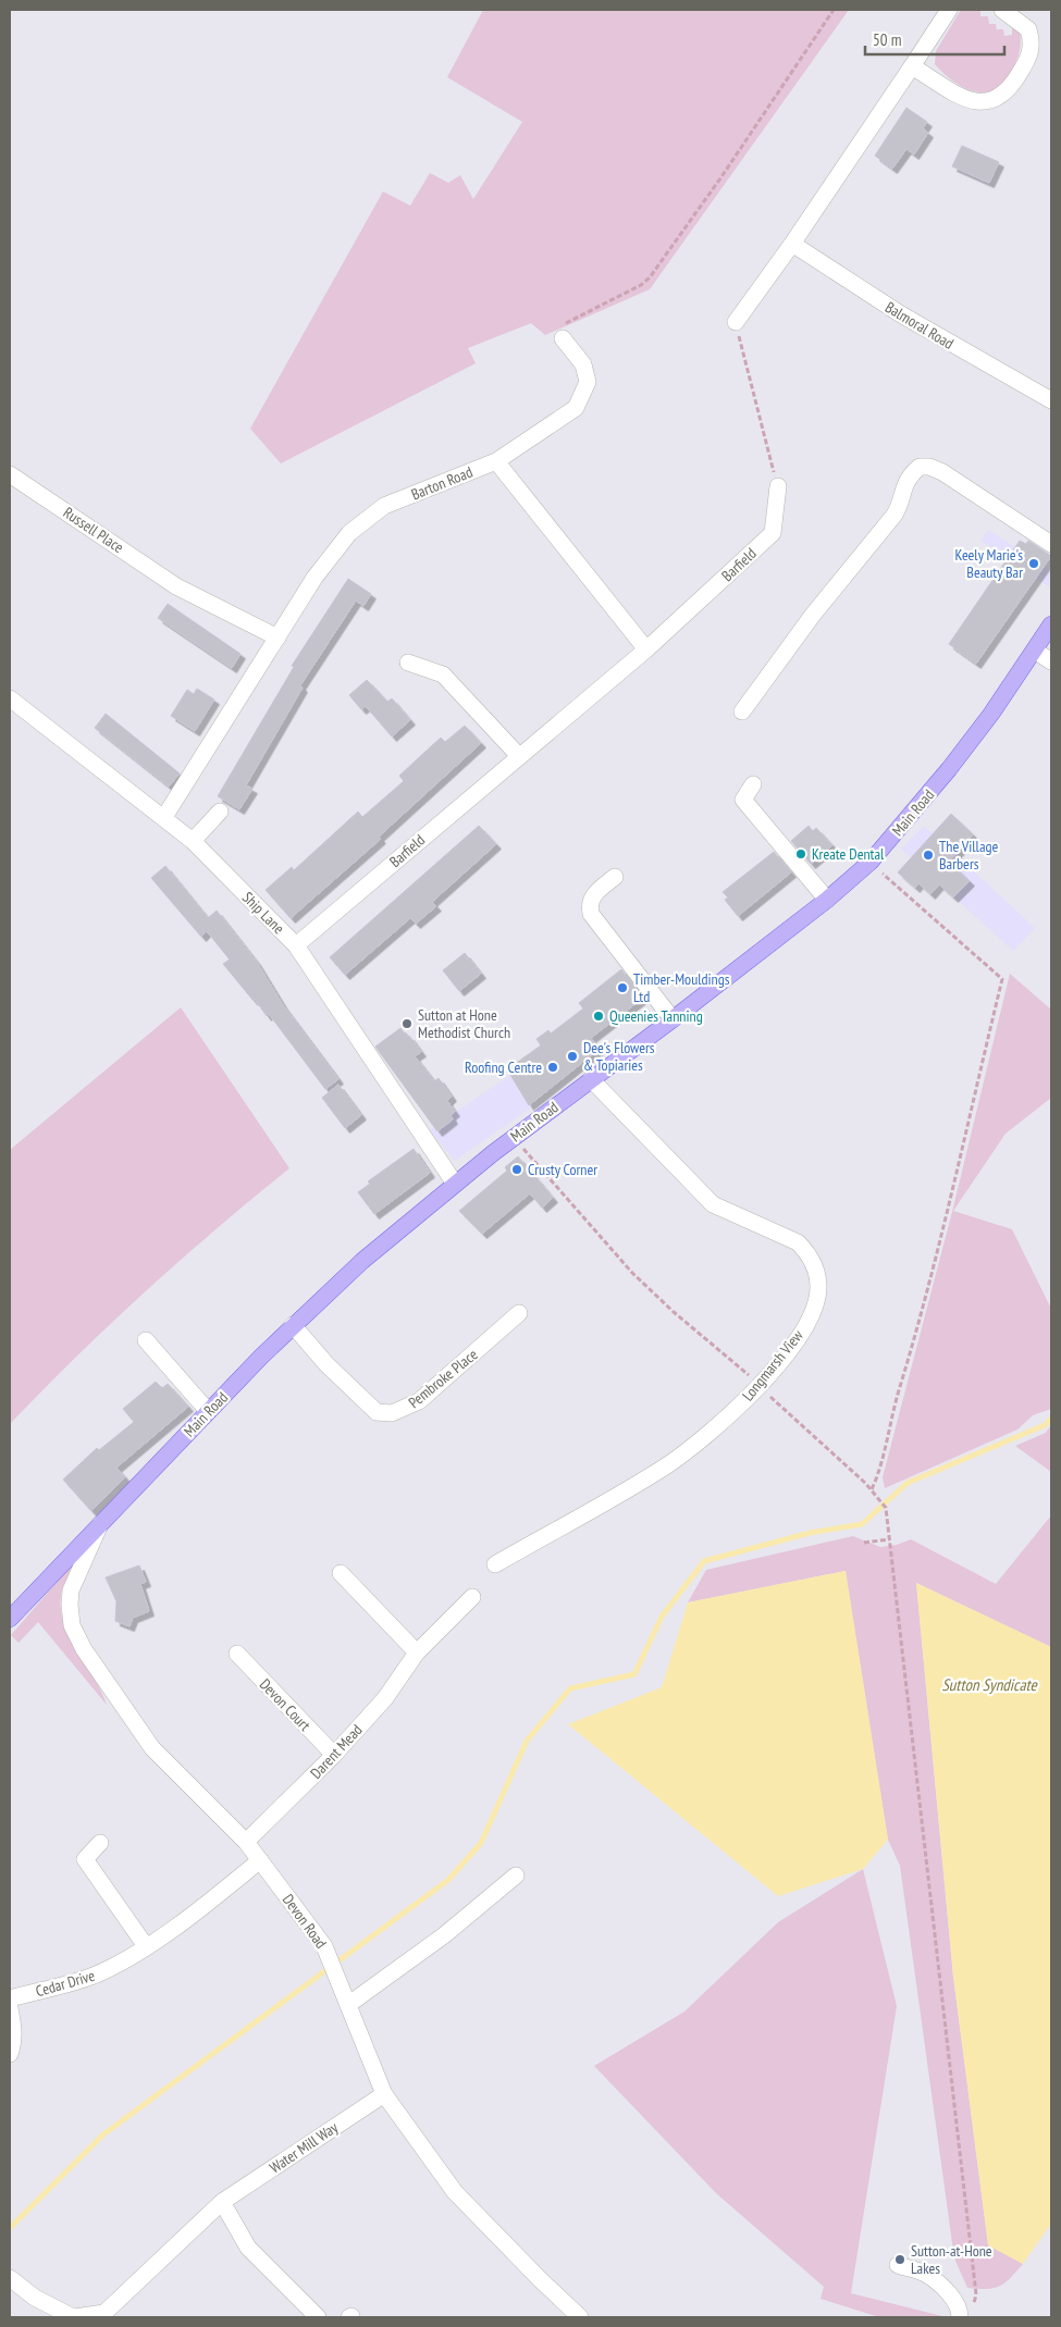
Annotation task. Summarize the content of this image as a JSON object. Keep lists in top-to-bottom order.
{
  "streets": {
    "main road": ["Main Road"],
    "street": [
      "Balmoral Road",
      "Barton Road",
      "Russell Place",
      "Barfield",
      "Ship Lane",
      "Longmarsh View",
      "Pembroke Place",
      "Devon Court",
      "Darent Mead",
      "Devon Road",
      "Cedar Drive",
      "Water Mill Way"
    ]
  },
  "crossings": [
    ["Barton Road", "Russell Place"],
    ["Barton Road", "Ship Lane"],
    ["Barfield", "Ship Lane"],
    ["Main Road", "Ship Lane"],
    ["Main Road", "Longmarsh View"],
    ["Main Road", "Pembroke Place"],
    ["Main Road", "Devon Road"],
    ["Devon Court", "Darent Mead"],
    ["Darent Mead", "Devon Road"],
    ["Devon Road", "Cedar Drive"],
    ["Devon Road", "Water Mill Way"]
  ],
  "water": ["Sutton Syndicate"],
  "places": [
    "Keely Marie's Beauty Bar",
    "Kreate Dental",
    "The Village Barbers",
    "Timber-Mouldings Ltd",
    "Queenies Tanning",
    "Sutton at Hone Methodist Church",
    "Dee's Flowers & Topiaries",
    "Roofing Centre",
    "Crusty Corner",
    "Sutton-at-Hone Lakes"
  ],
  "scale_bar": "50 m"
}
